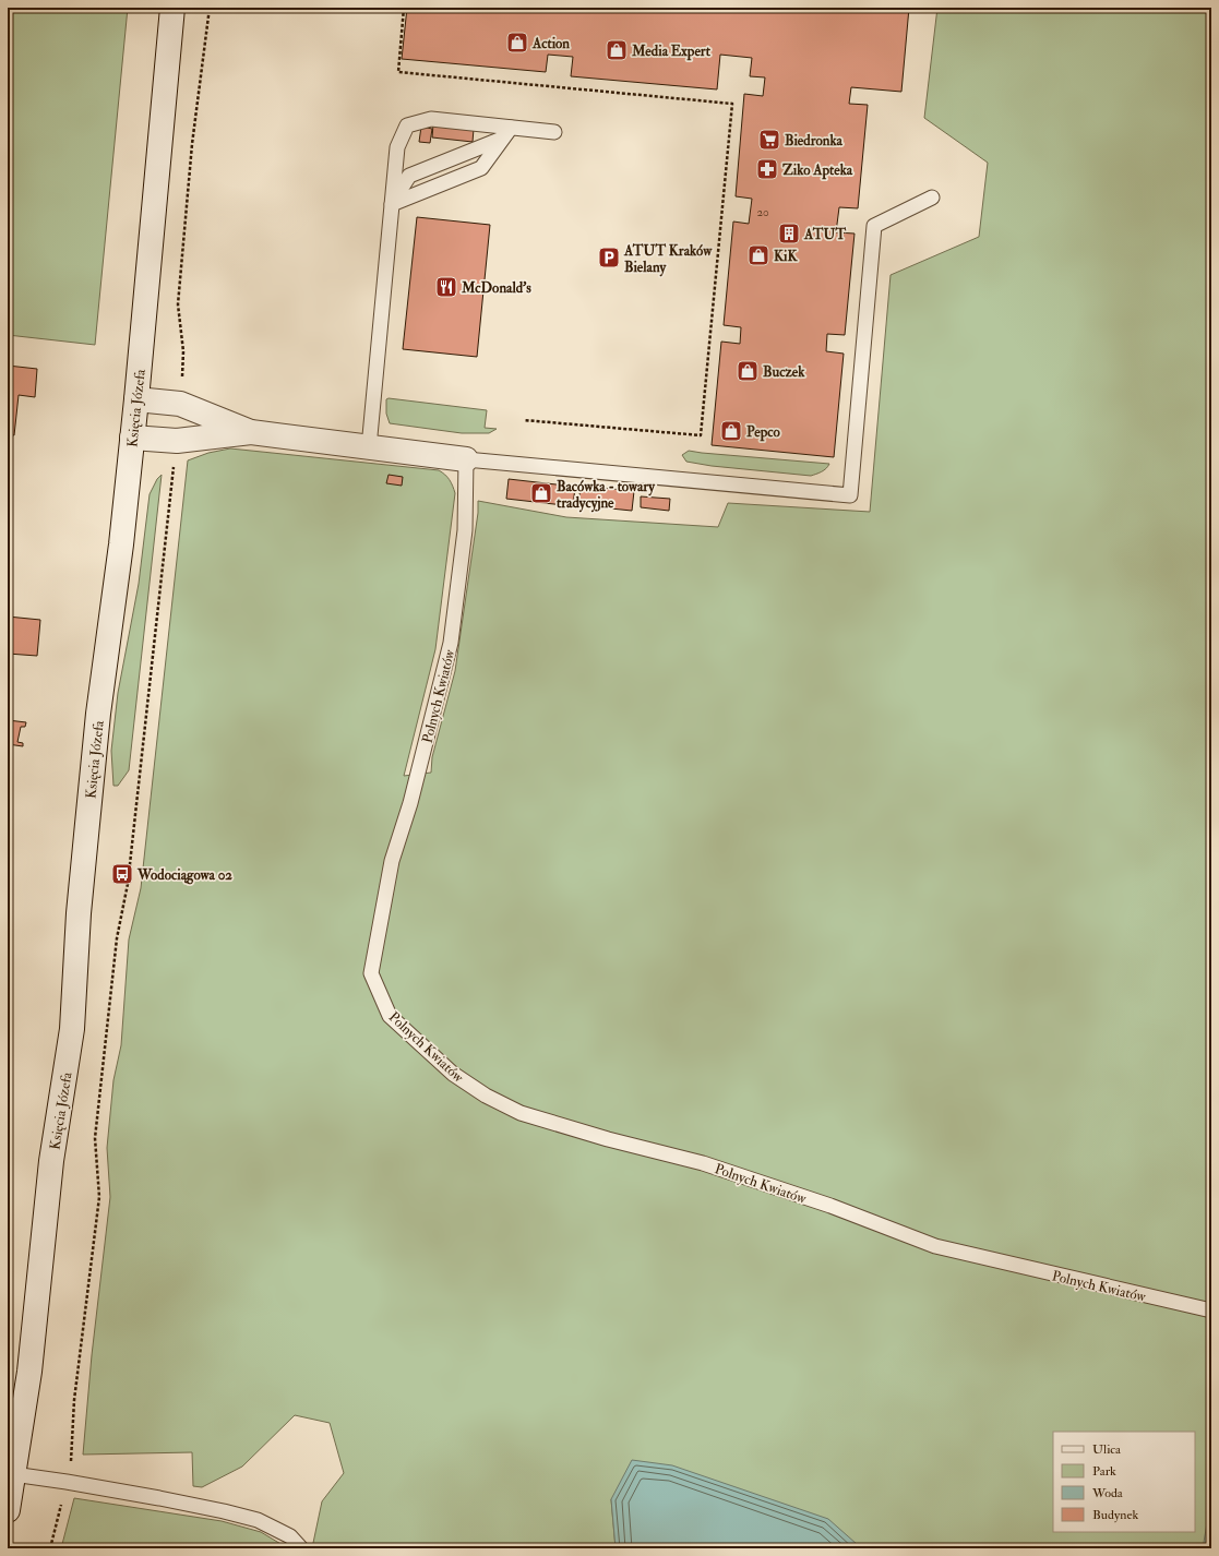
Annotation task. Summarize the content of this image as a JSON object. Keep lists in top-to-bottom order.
{
  "streets": {
    "main road": ["Księcia Józefa"],
    "lane": ["Polnych Kwiatów"]
  },
  "places": {
    "shop": [
      "Action",
      "Media Expert",
      "KiK",
      "Buczek",
      "Pepco",
      "Bacówka - towary tradycyjne"
    ],
    "supermarket": ["Biedronka"],
    "pharmacy": ["Ziko Apteka"],
    "building": ["ATUT"],
    "parking": ["ATUT Kraków Bielany"],
    "restaurant": ["McDonald's"],
    "bus stop": ["Wodociągowa 02"]
  },
  "house_numbers": ["20"],
  "legend": [
    "Ulica",
    "Park",
    "Woda",
    "Budynek"
  ]
}
